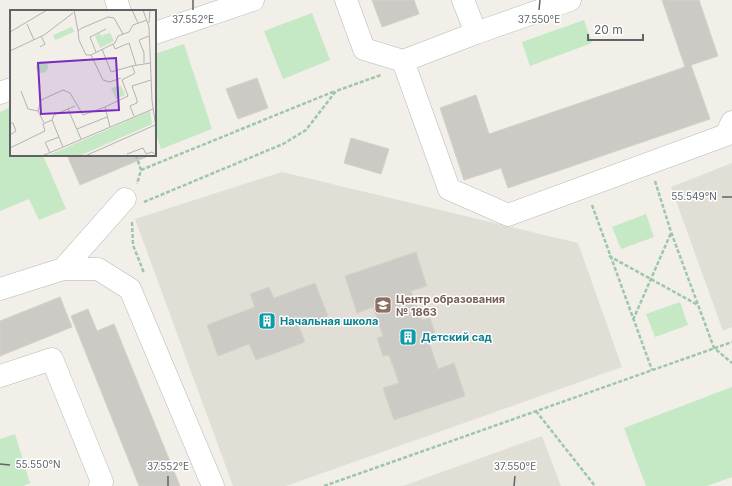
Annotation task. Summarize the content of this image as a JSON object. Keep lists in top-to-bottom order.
{
  "places": {
    "school or university": ["Центр образования № 1863"],
    "building": ["Начальная школа", "Детский сад"]
  },
  "scale_bar": "20 m",
  "coordinates": [
    "37.552°E",
    "37.550°E",
    "55.549°N",
    "55.550°N"
  ]
}
